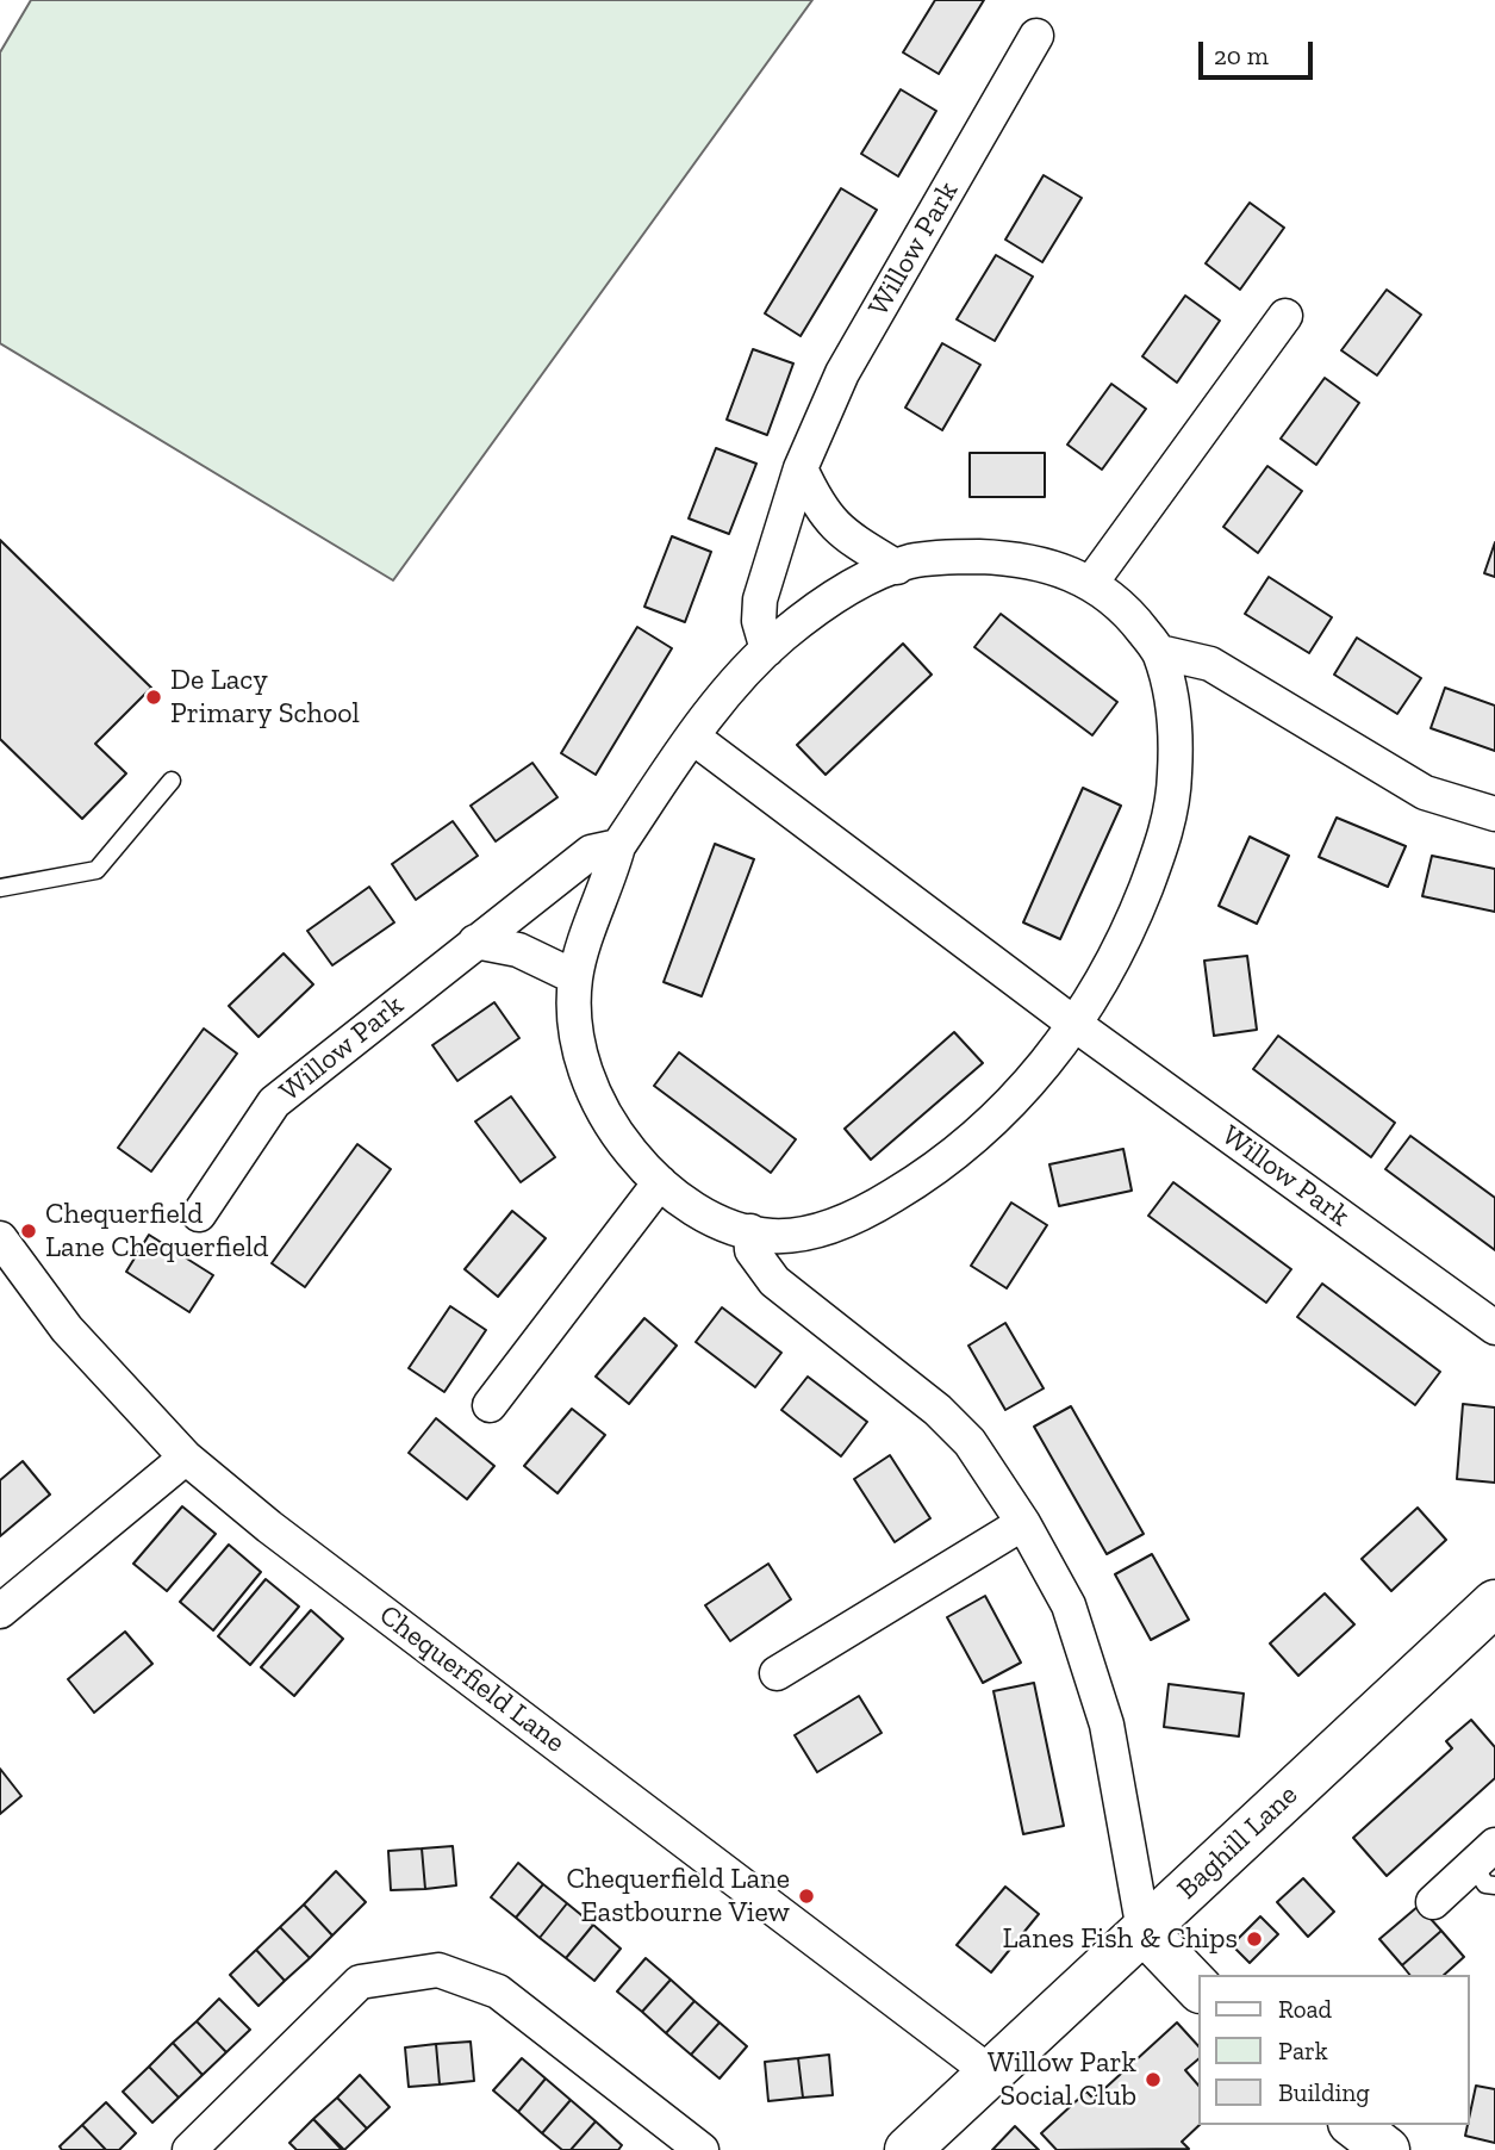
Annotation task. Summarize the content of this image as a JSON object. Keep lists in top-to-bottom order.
{
  "streets": {
    "street": ["Willow Park", "Chequerfield Lane", "Baghill Lane"]
  },
  "crossings": [
    ["Chequerfield Lane", "Baghill Lane"]
  ],
  "places": [
    "De Lacy Primary School",
    "Chequerfield Lane Chequerfield",
    "Chequerfield Lane Eastbourne View",
    "Lanes Fish & Chips",
    "Willow Park Social Club"
  ],
  "legend": ["Road", "Park", "Building"],
  "scale_bar": "20 m"
}
